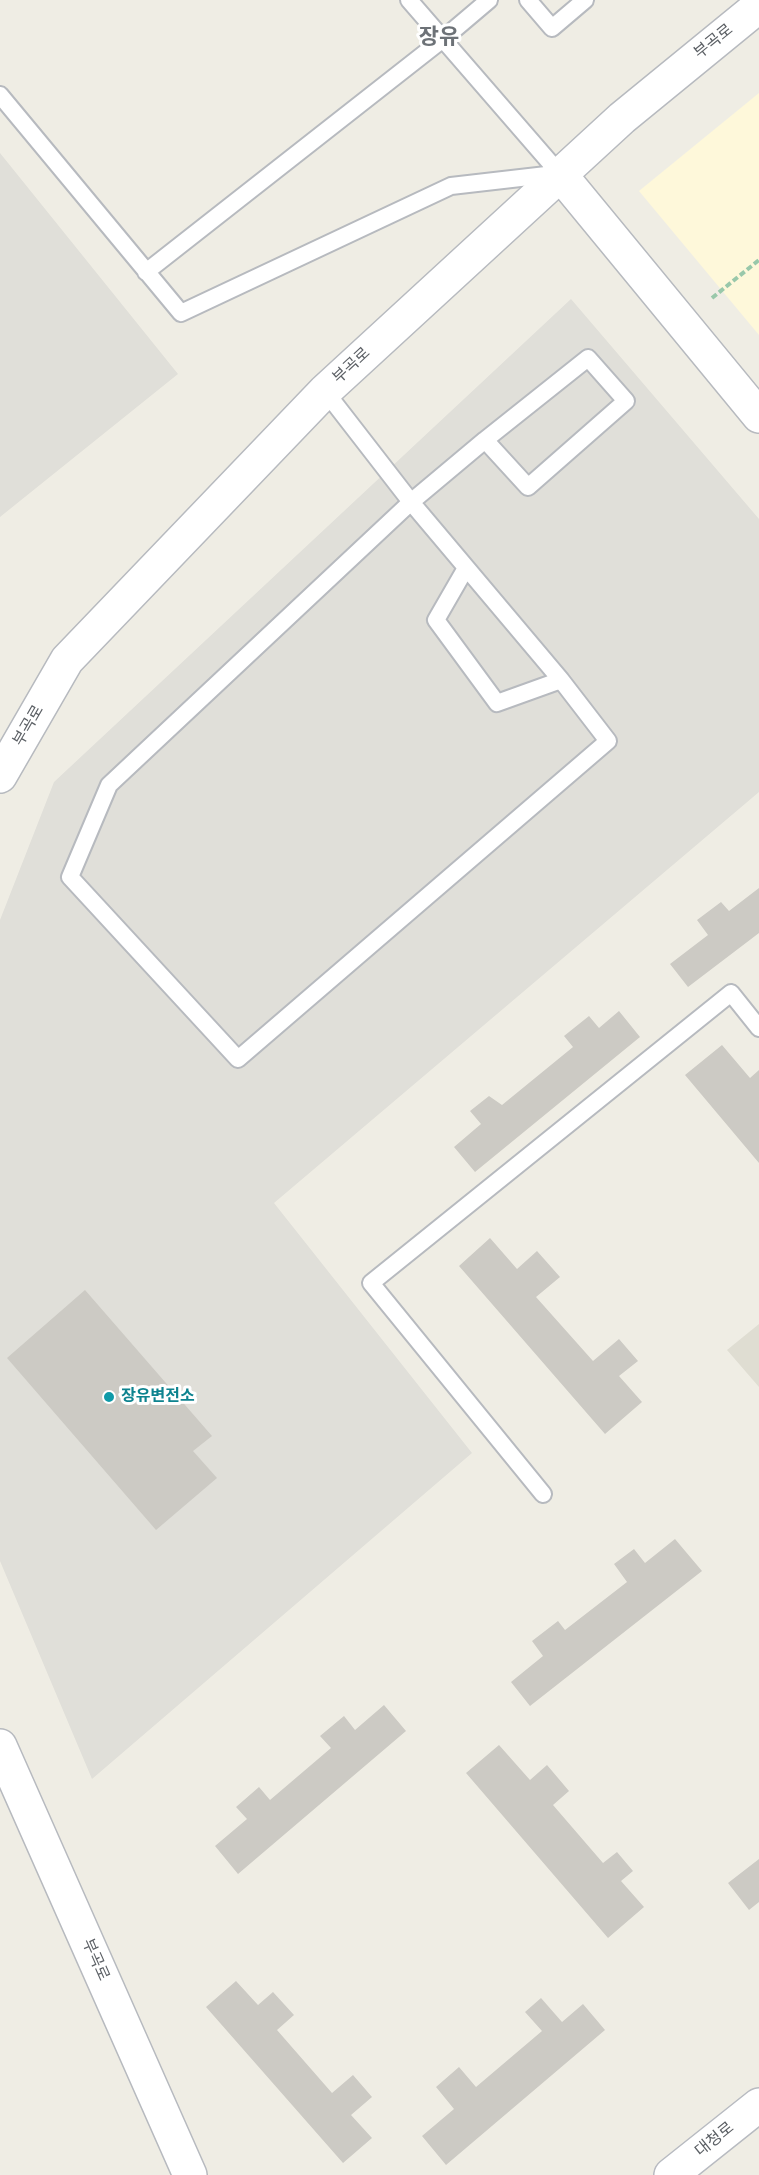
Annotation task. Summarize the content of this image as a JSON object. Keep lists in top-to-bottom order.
{
  "streets": {
    "street": ["부곡로", "대청로"]
  },
  "districts": ["장유"],
  "places": ["장유변전소"]
}
